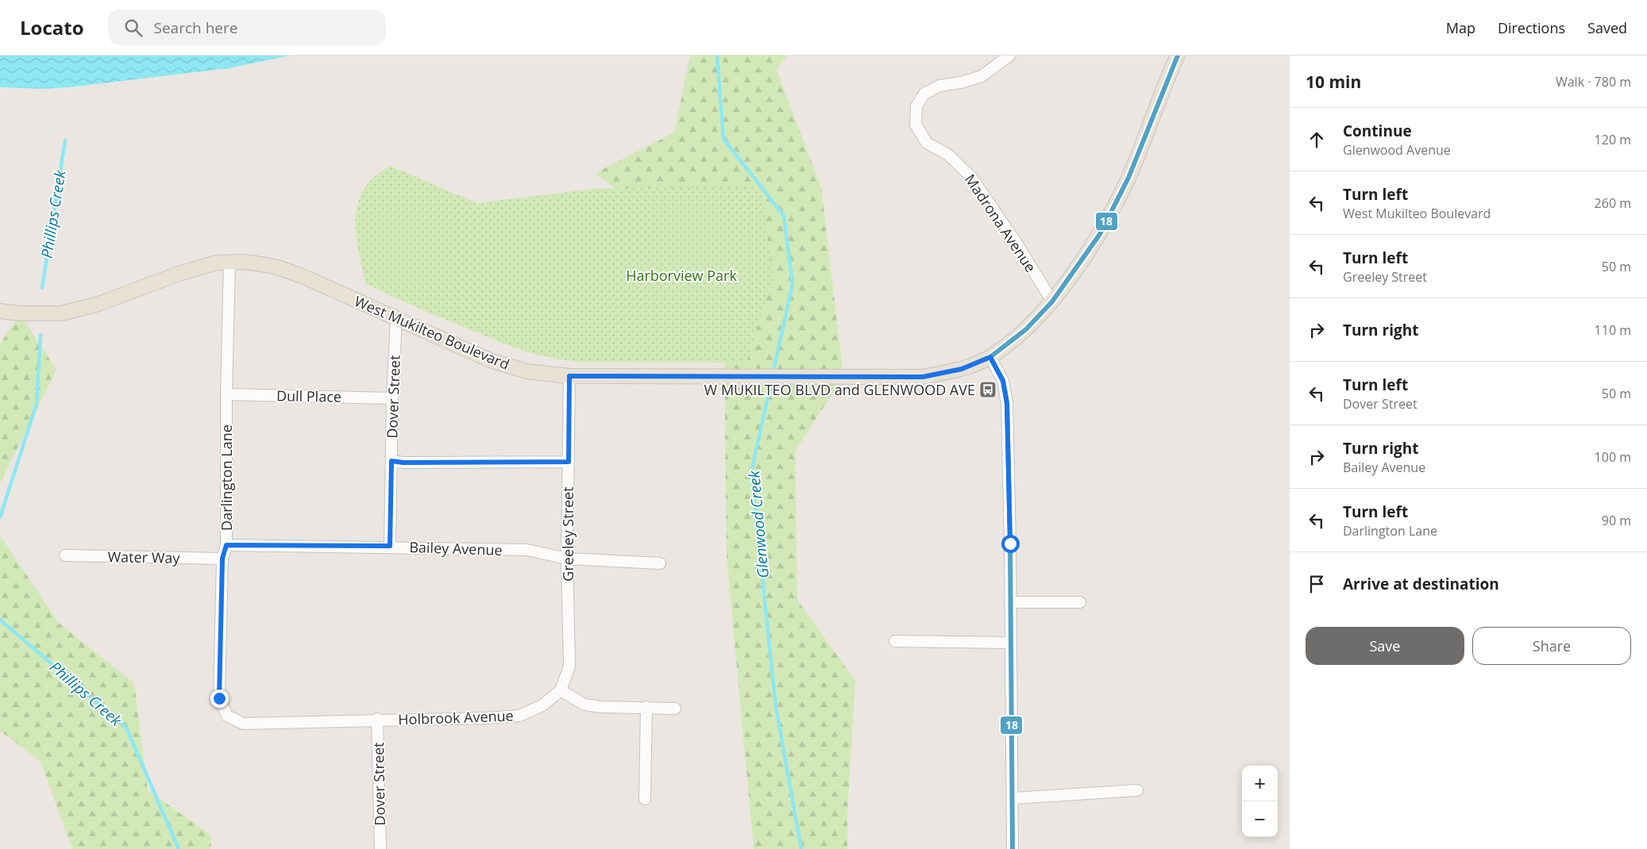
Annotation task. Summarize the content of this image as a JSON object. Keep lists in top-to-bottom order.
{
  "streets": {
    "main road": ["West Mukilteo Boulevard"],
    "street": [
      "Madrona Avenue",
      "Dull Place",
      "Dover Street",
      "Darlington Lane",
      "Greeley Street",
      "Bailey Avenue",
      "Water Way",
      "Holbrook Avenue"
    ]
  },
  "crossings": [
    ["Madrona Avenue", "West Mukilteo Boulevard"],
    ["West Mukilteo Boulevard", "Dover Street"],
    ["West Mukilteo Boulevard", "Darlington Lane"],
    ["West Mukilteo Boulevard", "Greeley Street"],
    ["Dull Place", "Dover Street"],
    ["Dull Place", "Darlington Lane"],
    ["Dover Street", "Bailey Avenue"],
    ["Dover Street", "Holbrook Avenue"],
    ["Darlington Lane", "Bailey Avenue"],
    ["Darlington Lane", "Water Way"],
    ["Darlington Lane", "Holbrook Avenue"],
    ["Greeley Street", "Bailey Avenue"],
    ["Greeley Street", "Holbrook Avenue"]
  ],
  "water": ["Phillips Creek", "Glenwood Creek"],
  "parks": ["Harborview Park"],
  "places": {
    "bus stop": ["W MUKILTEO BLVD and GLENWOOD AVE"]
  },
  "lines": ["transit line 18"],
  "page": {
    "header": "Locato",
    "search": "Search here",
    "nav": ["Map", "Directions", "Saved"],
    "heading": ["10 min", "Walk · 780 m"],
    "list": [
      ["Continue", "Glenwood Avenue", "120 m"],
      ["Turn left", "West Mukilteo Boulevard", "260 m"],
      ["Turn left", "Greeley Street", "50 m"],
      ["Turn right", "110 m"],
      ["Turn left", "Dover Street", "50 m"],
      ["Turn right", "Bailey Avenue", "100 m"],
      ["Turn left", "Darlington Lane", "90 m"],
      "Arrive at destination"
    ],
    "buttons": ["Save", "Share"],
    "map_buttons": ["+", "−"]
  }
}
